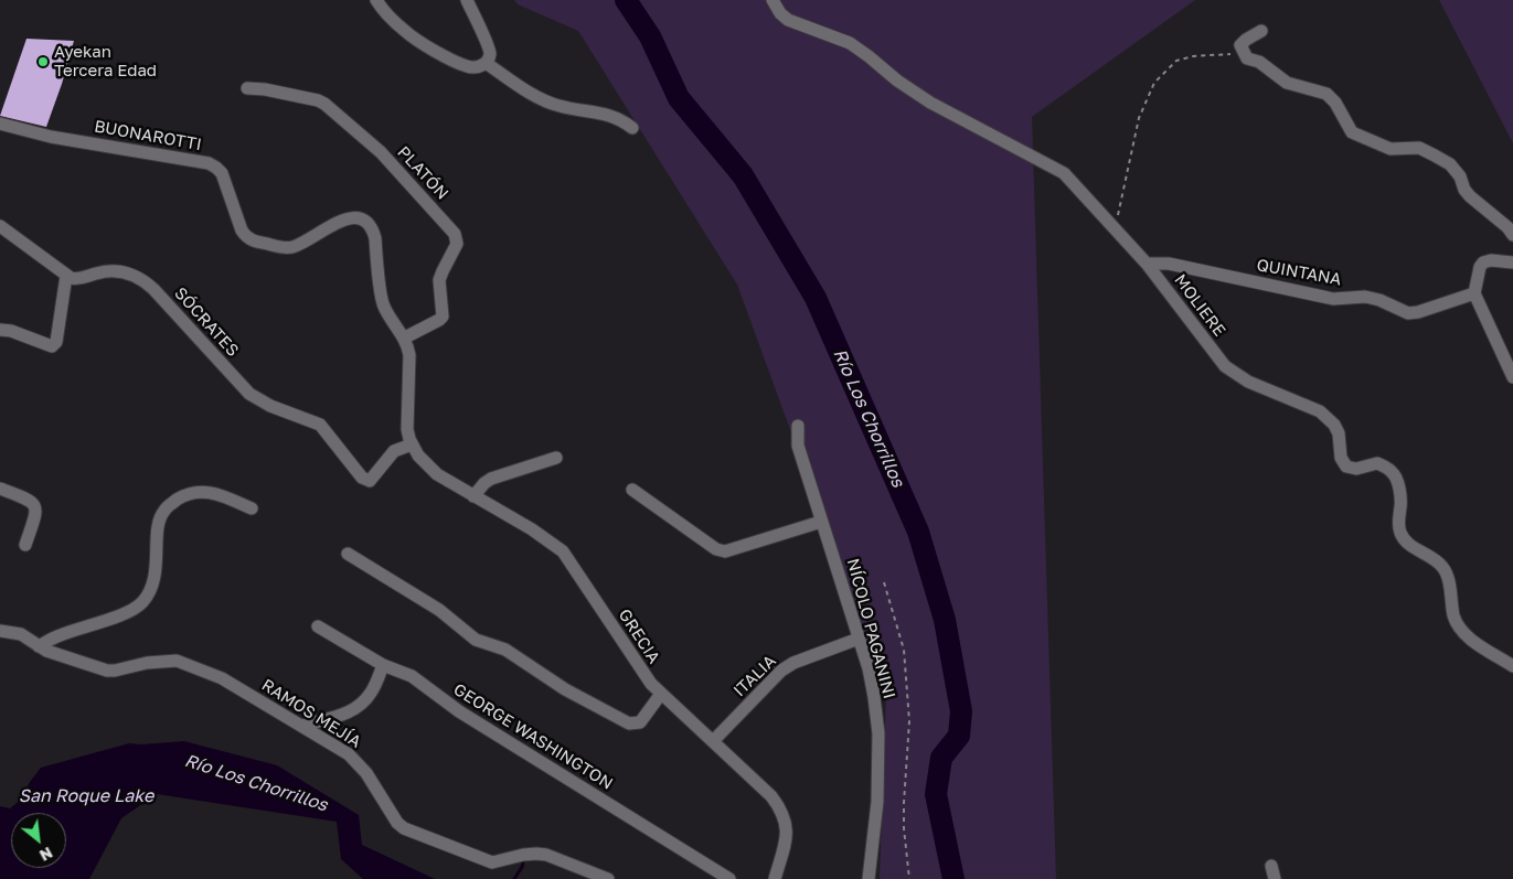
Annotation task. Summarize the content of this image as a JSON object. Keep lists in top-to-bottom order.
{
  "streets": {
    "street": [
      "BUONAROTTI",
      "PLATÓN",
      "QUINTANA",
      "MOLIERE",
      "SÓCRATES",
      "NÍCOLO PAGANINI",
      "GRECIA",
      "ITALIA",
      "RAMOS MEJÍA",
      "GEORGE WASHINGTON"
    ]
  },
  "crossings": [
    ["BUONAROTTI", "PLATÓN"],
    ["BUONAROTTI", "SÓCRATES"],
    ["BUONAROTTI", "GRECIA"],
    ["QUINTANA", "MOLIERE"],
    ["SÓCRATES", "GRECIA"],
    ["NÍCOLO PAGANINI", "ITALIA"],
    ["GRECIA", "ITALIA"]
  ],
  "water": ["Río Los Chorrillos", "San Roque Lake"],
  "places": ["Ayekan Tercera Edad"],
  "north": "bottom right"
}
